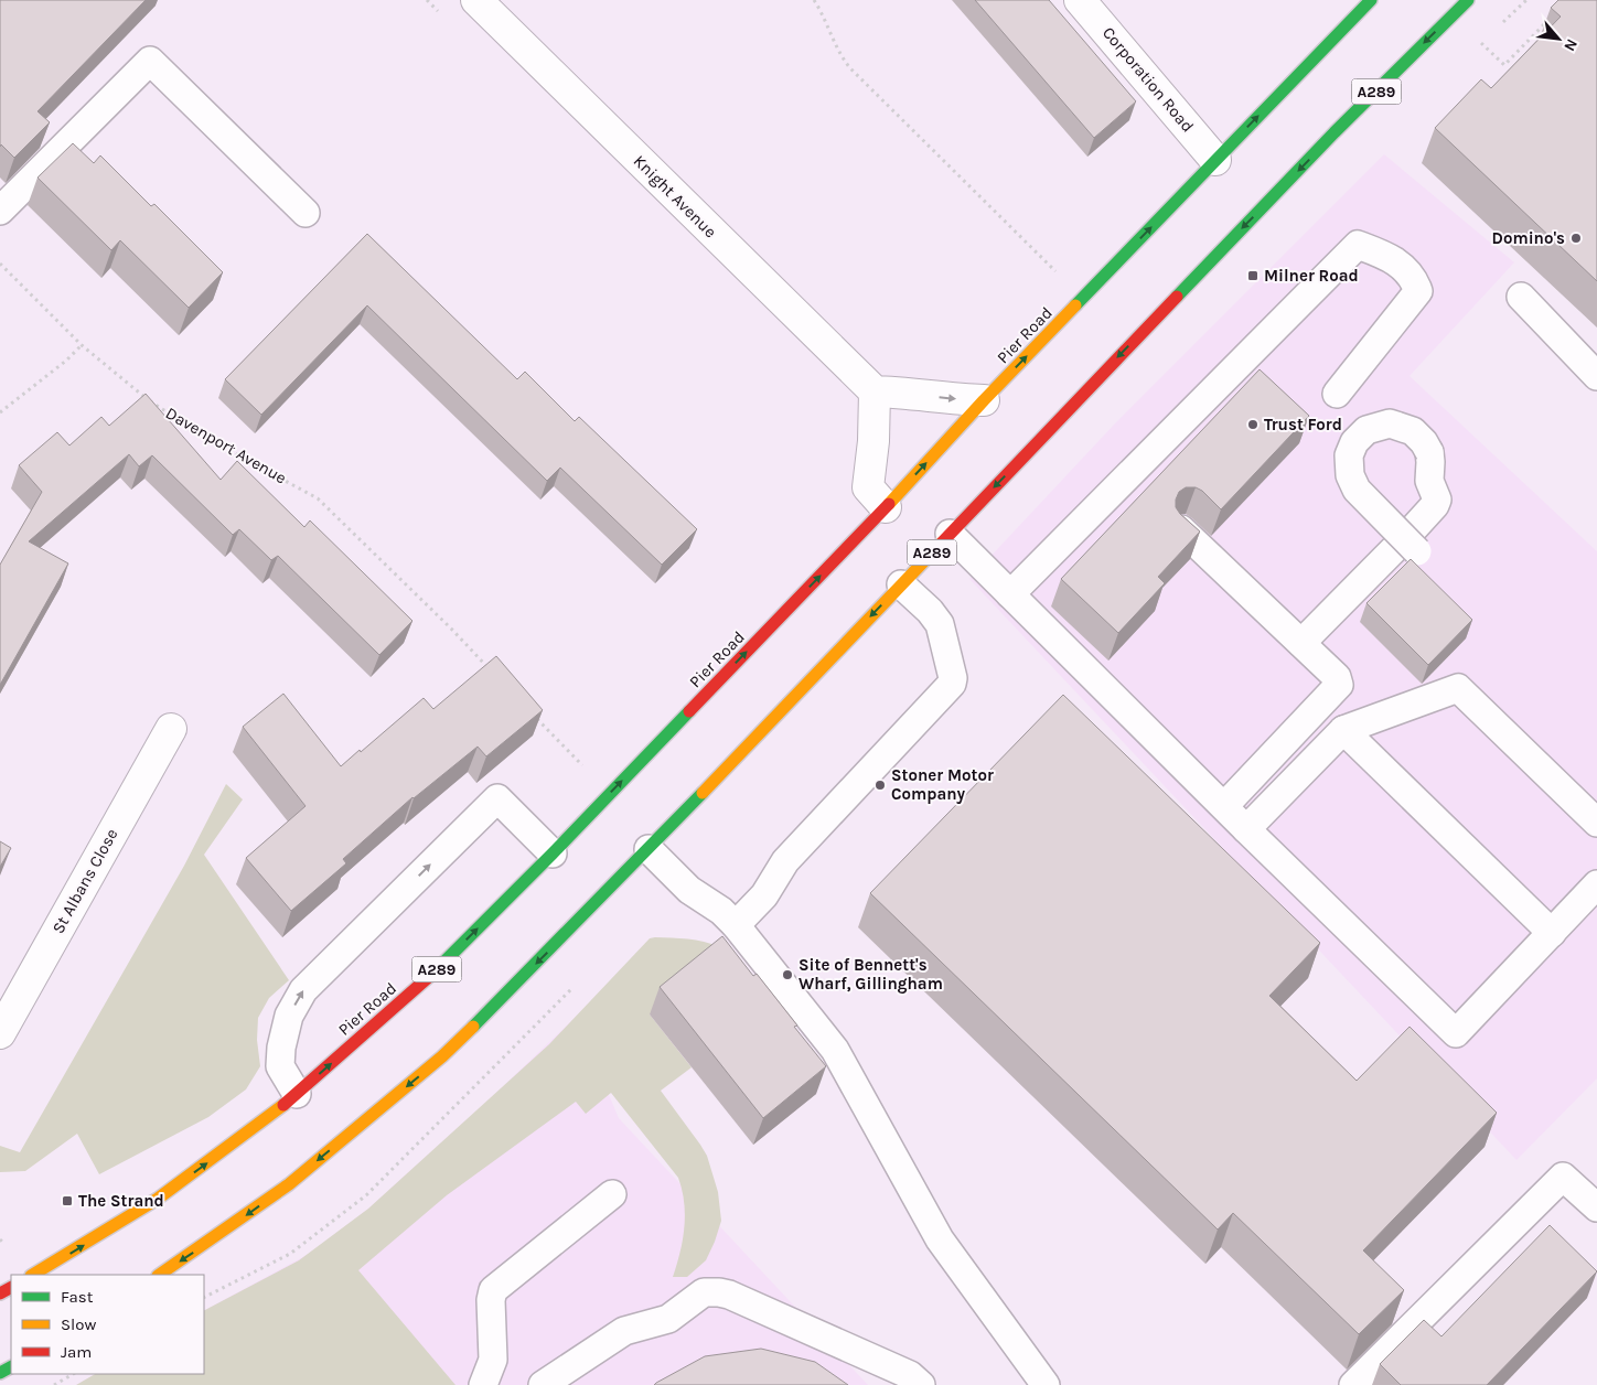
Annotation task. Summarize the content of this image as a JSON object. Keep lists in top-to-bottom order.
{
  "streets": {
    "main road": ["A289", "Pier Road"],
    "street": ["Corporation Road", "Knight Avenue", "St Albans Close"],
    "path": ["Davenport Avenue"]
  },
  "crossings": [
    ["Corporation Road", "Pier Road"]
  ],
  "places": {
    "other": [
      "Domino's",
      "Trust Ford",
      "Stoner Motor Company",
      "Site of Bennett's Wharf, Gillingham"
    ],
    "transit": ["Milner Road", "The Strand"]
  },
  "legend": ["Fast", "Slow", "Jam"],
  "north": "bottom right"
}
